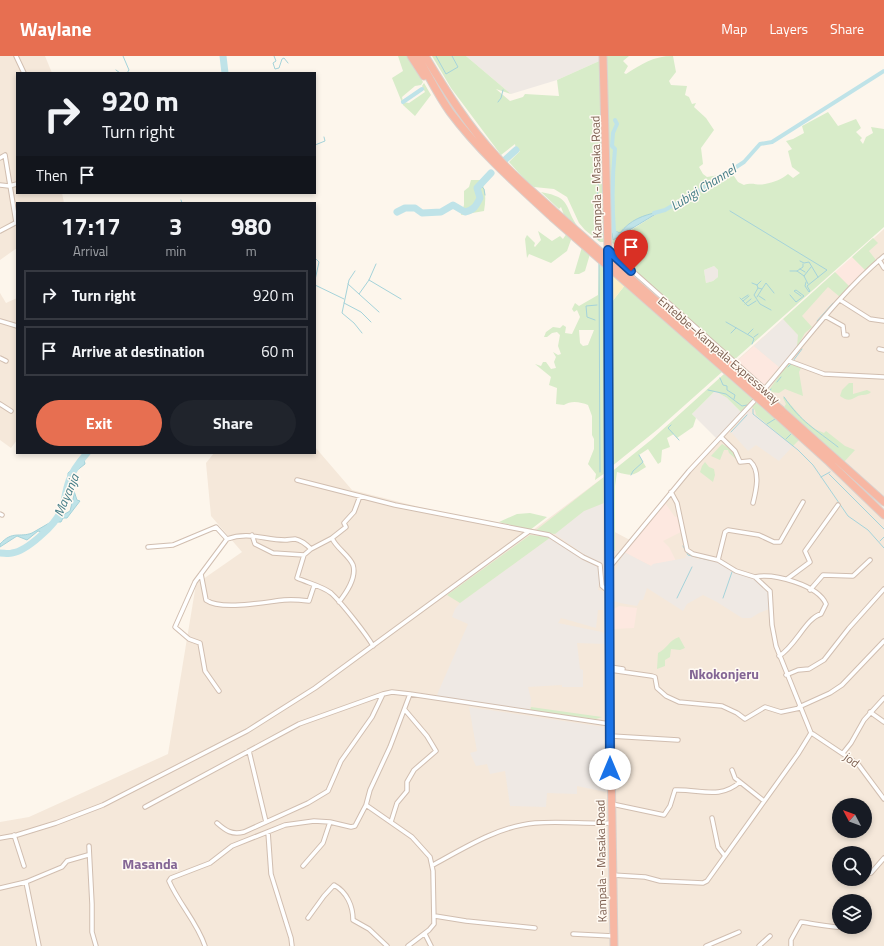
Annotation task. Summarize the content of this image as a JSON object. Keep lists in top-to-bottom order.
{
  "streets": {
    "highway": ["Kampala - Masaka Road", "Entebbe–Kampala Expressway"],
    "street": ["jod"]
  },
  "districts": ["Nkokonjeru", "Masanda"],
  "water": ["Lubigi Channel", "Mayanja"],
  "north": "top left",
  "page": {
    "header": "Waylane",
    "nav": ["Map", "Layers", "Share"],
    "turn": ["920 m", "Turn right"],
    "then": "Then",
    "eta": [
      "17:17",
      "Arrival",
      "3",
      "min",
      "980",
      "m"
    ],
    "list": [
      {
        "name": "Turn right",
        "value": "920 m"
      },
      {
        "name": "Arrive at destination",
        "value": "60 m"
      }
    ],
    "buttons": ["Exit", "Share"]
  }
}
